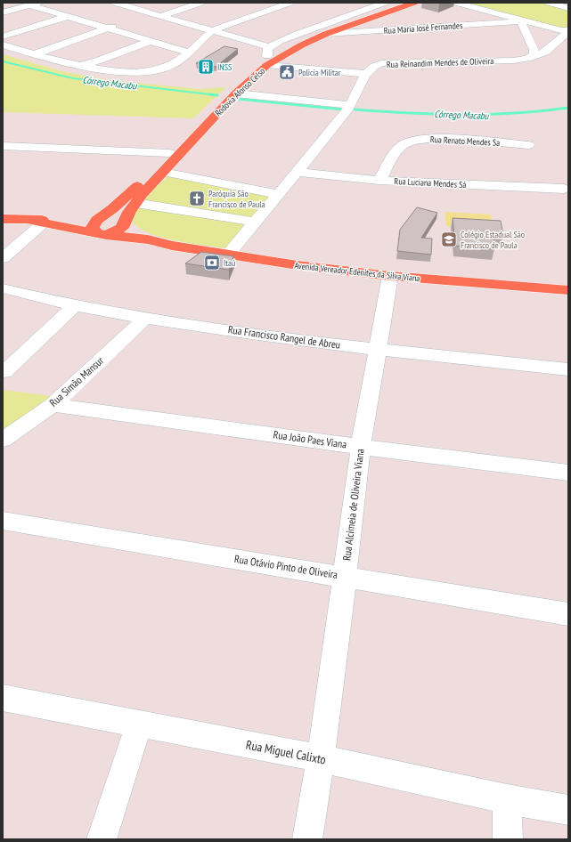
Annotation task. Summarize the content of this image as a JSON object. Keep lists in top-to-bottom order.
{
  "streets": {
    "main road": ["Rodovia Afonso Celso", "Avenida Vereador Edenites da Silva Viana"],
    "street": [
      "Rua Maria José Fernandes",
      "Rua Reinandim Mendes de Oliveira",
      "Rua Renato Mendes Sa",
      "Rua Luciana Mendes Sá",
      "Rua Francisco Rangel de Abreu",
      "Rua Simão Mansur",
      "Rua João Paes Viana",
      "Rua Alcimeia de Oliveira Viana",
      "Rua Otávio Pinto de Oliveira",
      "Rua Miguel Calixto"
    ]
  },
  "crossings": [
    ["Rua Maria José Fernandes", "Rua Reinandim Mendes de Oliveira"],
    ["Rua Maria José Fernandes", "Rodovia Afonso Celso"],
    ["Rua Reinandim Mendes de Oliveira", "Rua Luciana Mendes Sá"],
    ["Rua Reinandim Mendes de Oliveira", "Avenida Vereador Edenites da Silva Viana"],
    ["Rodovia Afonso Celso", "Avenida Vereador Edenites da Silva Viana"],
    ["Rua Renato Mendes Sa", "Rua Luciana Mendes Sá"],
    ["Avenida Vereador Edenites da Silva Viana", "Rua Alcimeia de Oliveira Viana"],
    ["Rua Francisco Rangel de Abreu", "Rua Simão Mansur"],
    ["Rua Francisco Rangel de Abreu", "Rua Alcimeia de Oliveira Viana"],
    ["Rua Simão Mansur", "Rua João Paes Viana"],
    ["Rua João Paes Viana", "Rua Alcimeia de Oliveira Viana"],
    ["Rua Alcimeia de Oliveira Viana", "Rua Otávio Pinto de Oliveira"],
    ["Rua Alcimeia de Oliveira Viana", "Rua Miguel Calixto"]
  ],
  "water": ["Córrego Macabu"],
  "places": {
    "building": ["INSS"],
    "public building": ["Policia Militar"],
    "church": ["Paróquia São Francisco de Paula"],
    "school or university": ["Colégio Estadual São Francisco de Paula"],
    "bank": ["Itaú"]
  }
}
